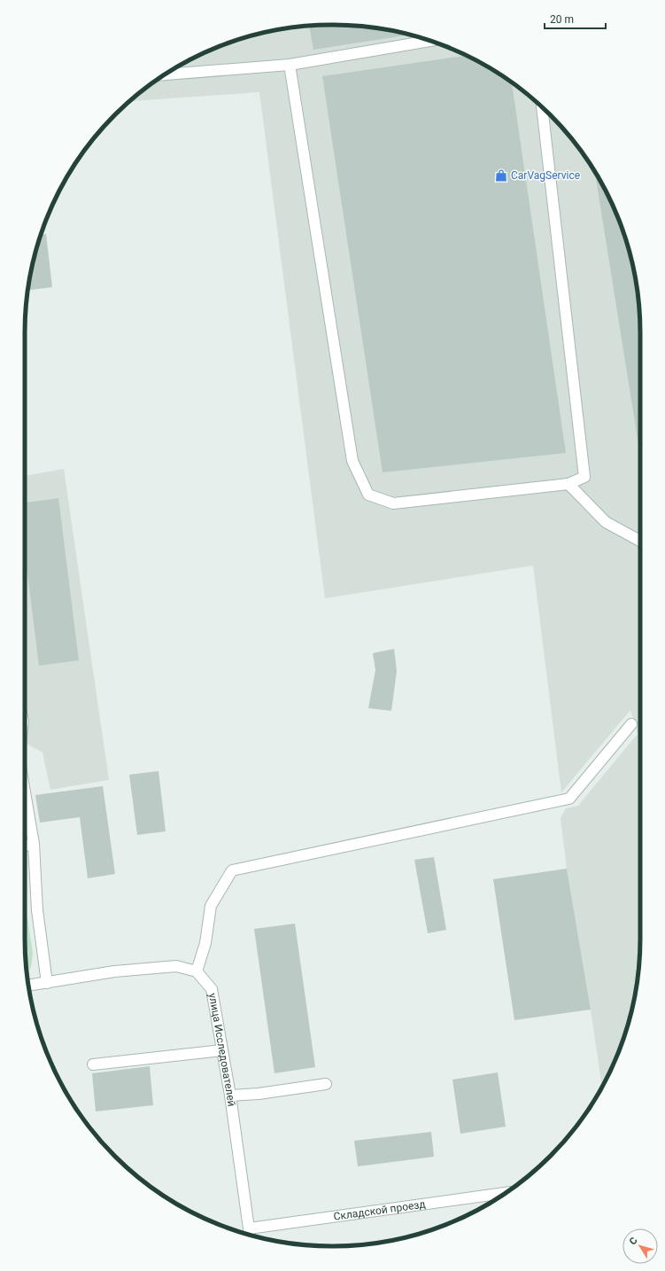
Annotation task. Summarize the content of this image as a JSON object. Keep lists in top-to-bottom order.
{
  "streets": {
    "street": ["улица Исследователей", "Складской проезд"]
  },
  "crossings": [
    ["улица Исследователей", "Складской проезд"]
  ],
  "places": {
    "shop": ["CarVagService"]
  },
  "scale_bar": "20 m",
  "north": "top left"
}
